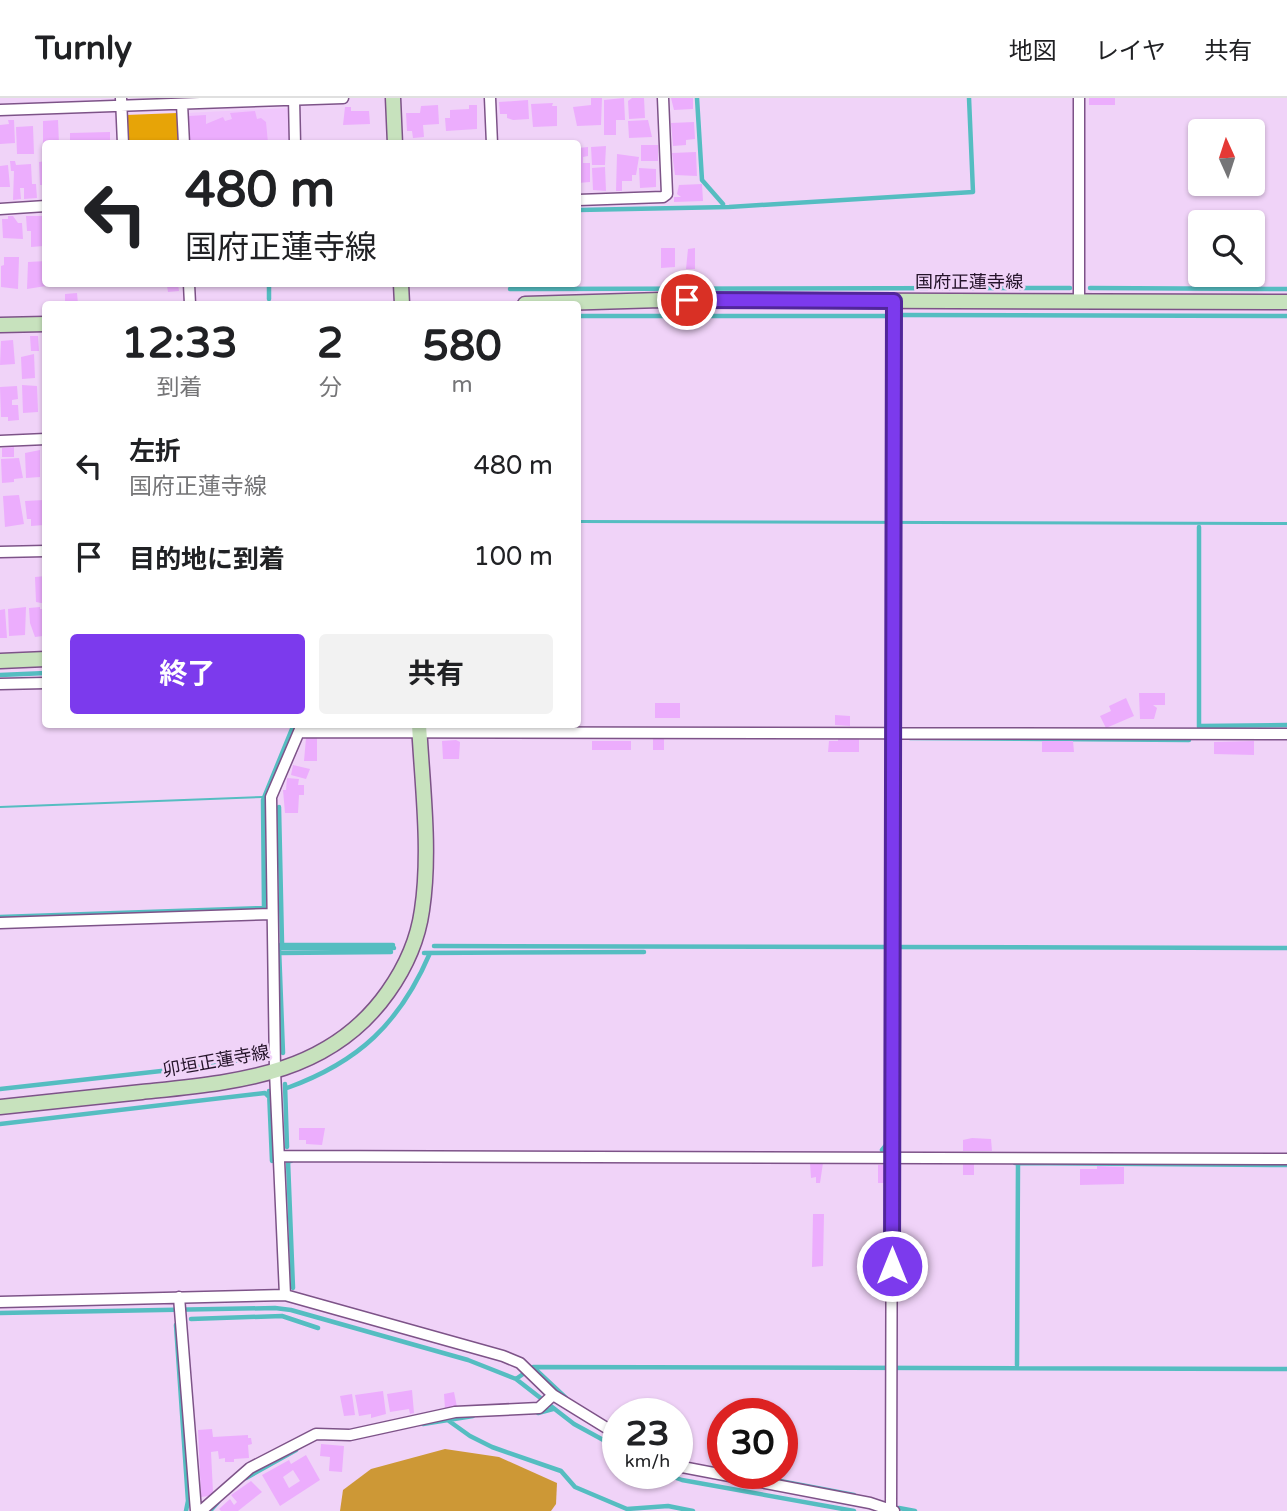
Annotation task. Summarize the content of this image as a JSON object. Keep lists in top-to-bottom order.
{
  "streets": {
    "main road": ["国府正蓮寺線", "卯垣正蓮寺線"]
  },
  "north": "top",
  "page": {
    "header": "Turnly",
    "nav": ["地図", "レイヤ", "共有"],
    "turn": ["480 m", "国府正蓮寺線"],
    "eta": [
      "12:33",
      "到着",
      "2",
      "分",
      "580",
      "m"
    ],
    "list": [
      {
        "name": "左折",
        "note": "国府正蓮寺線",
        "value": "480 m"
      },
      {
        "name": "目的地に到着",
        "value": "100 m"
      }
    ],
    "buttons": ["終了", "共有"],
    "speed": "23 km/h",
    "limit": "30"
  }
}
